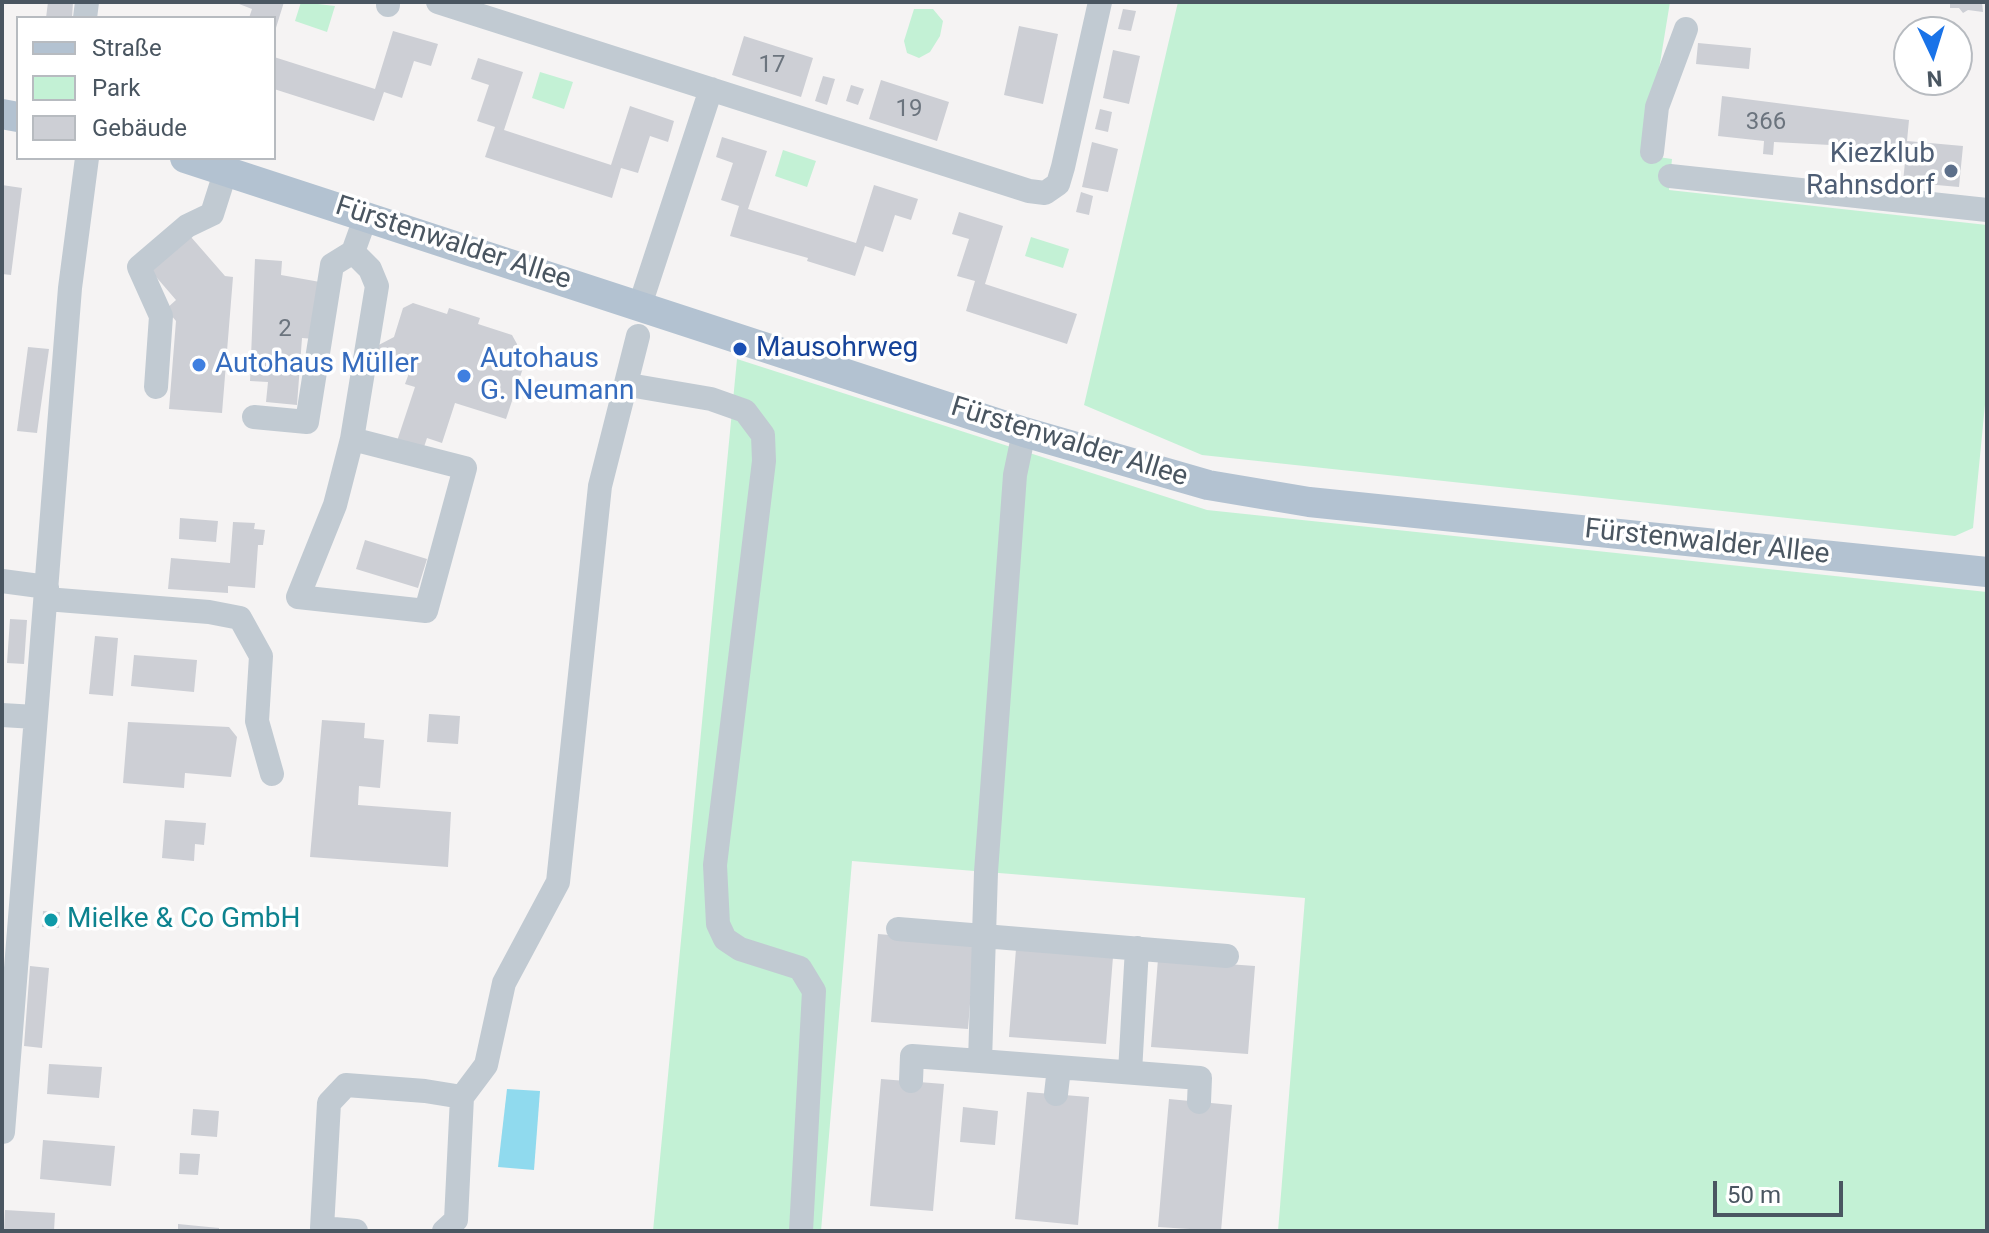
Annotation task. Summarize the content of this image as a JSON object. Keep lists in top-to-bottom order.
{
  "streets": {
    "main road": ["Fürstenwalder Allee"]
  },
  "places": [
    "Kiezklub Rahnsdorf",
    "Mausohrweg",
    "Autohaus Müller",
    "Autohaus G. Neumann",
    "Mielke & Co GmbH"
  ],
  "house_numbers": [
    "17",
    "19",
    "366",
    "2"
  ],
  "legend": ["Straße", "Park", "Gebäude"],
  "scale_bar": "50 m",
  "north": "bottom"
}
